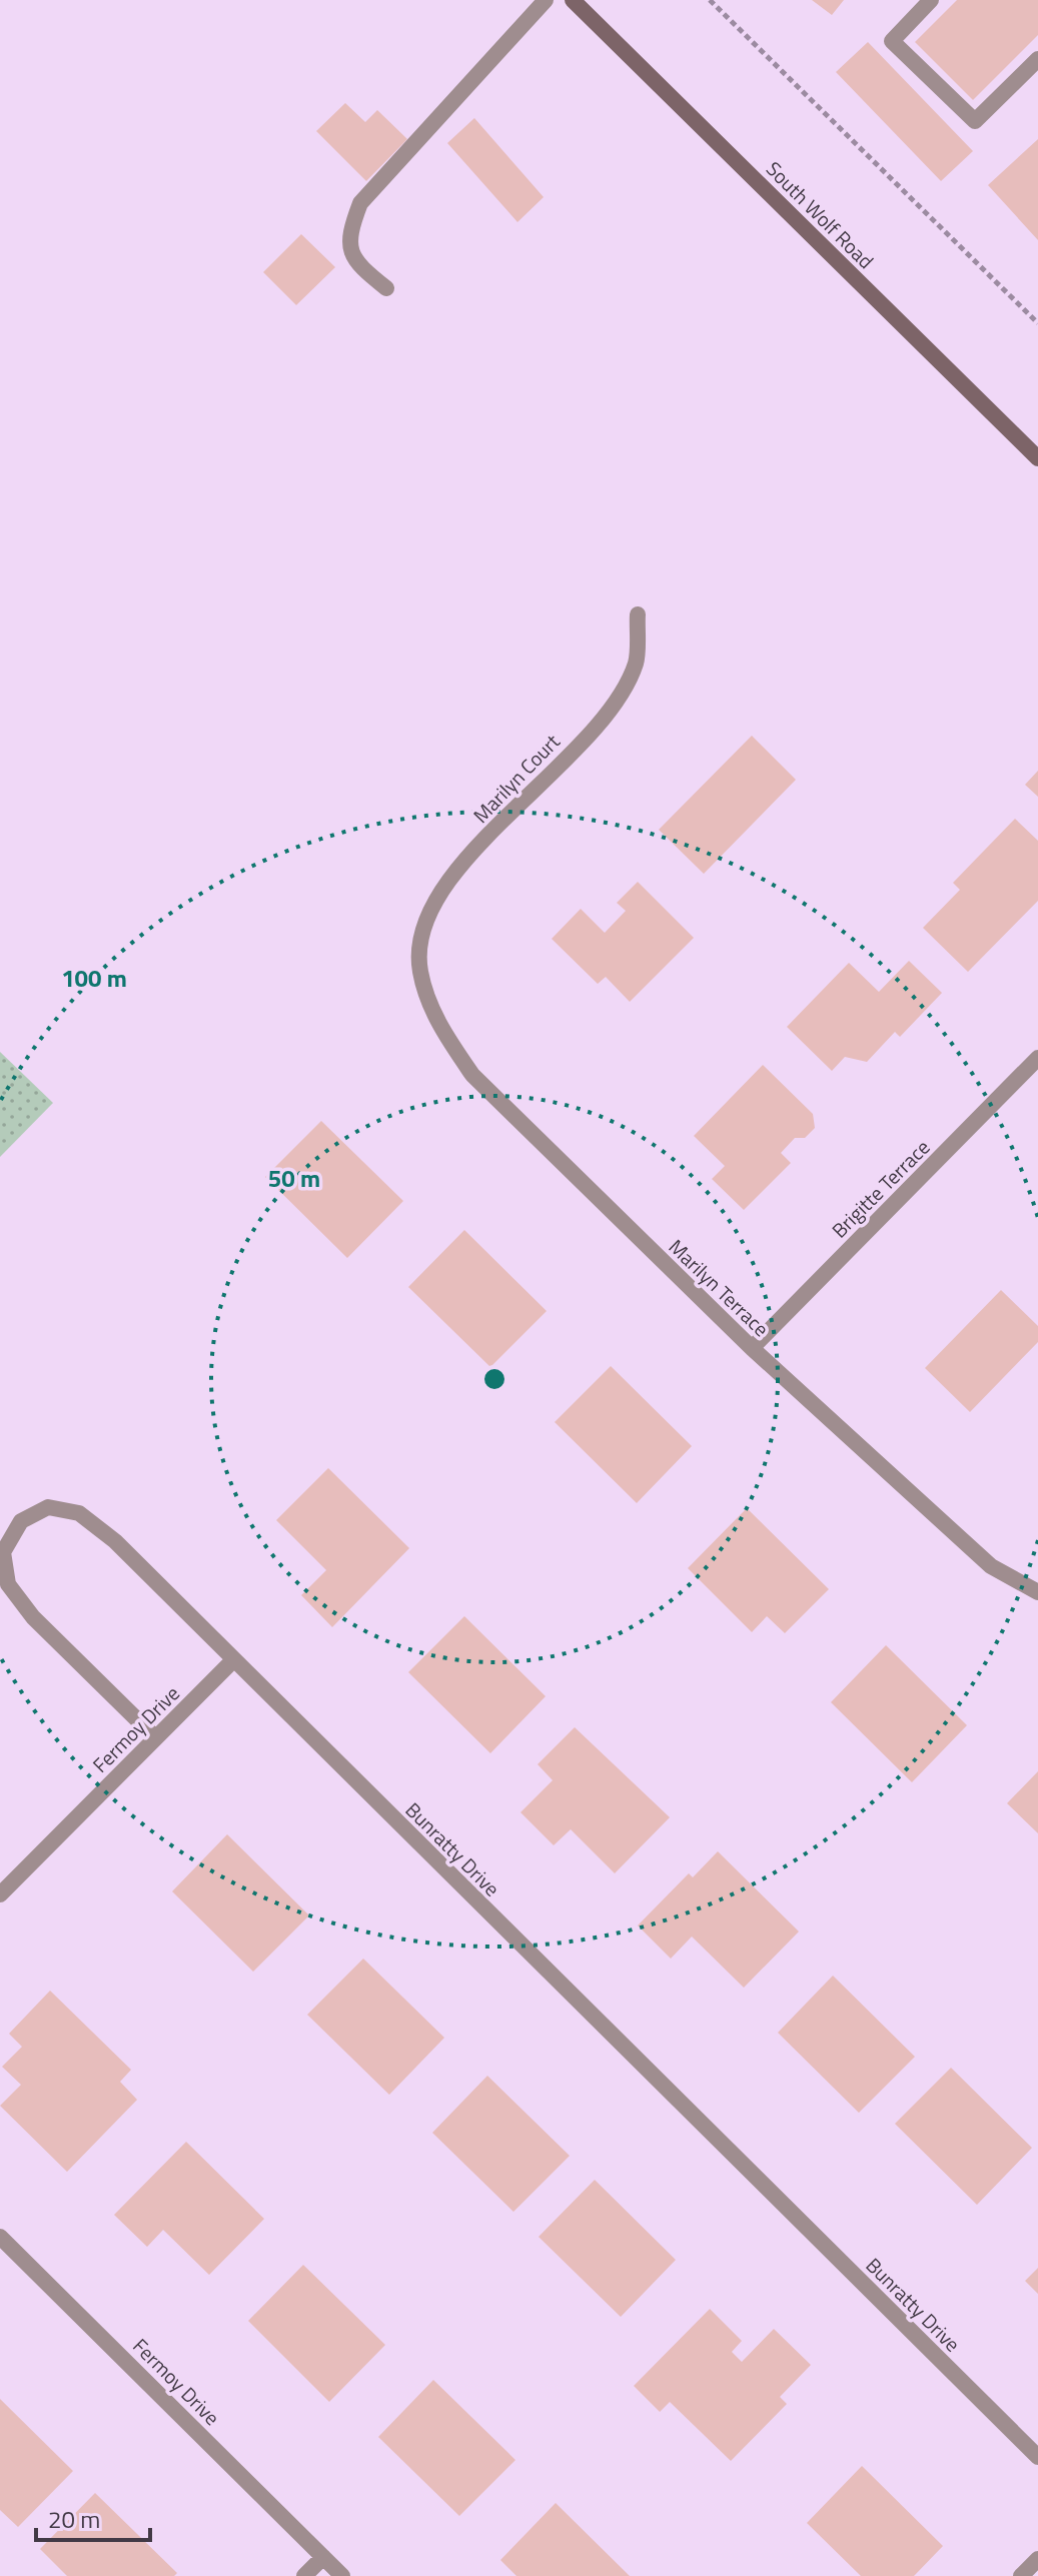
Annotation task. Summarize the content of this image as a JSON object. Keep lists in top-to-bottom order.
{
  "streets": {
    "main road": ["South Wolf Road"],
    "street": [
      "Marilyn Court",
      "Brigitte Terrace",
      "Marilyn Terrace",
      "Fermoy Drive",
      "Bunratty Drive"
    ]
  },
  "crossings": [
    ["Marilyn Court", "Marilyn Terrace"],
    ["Brigitte Terrace", "Marilyn Terrace"],
    ["Fermoy Drive", "Bunratty Drive"]
  ],
  "scale_bar": "20 m",
  "rings": ["100 m", "50 m"]
}
